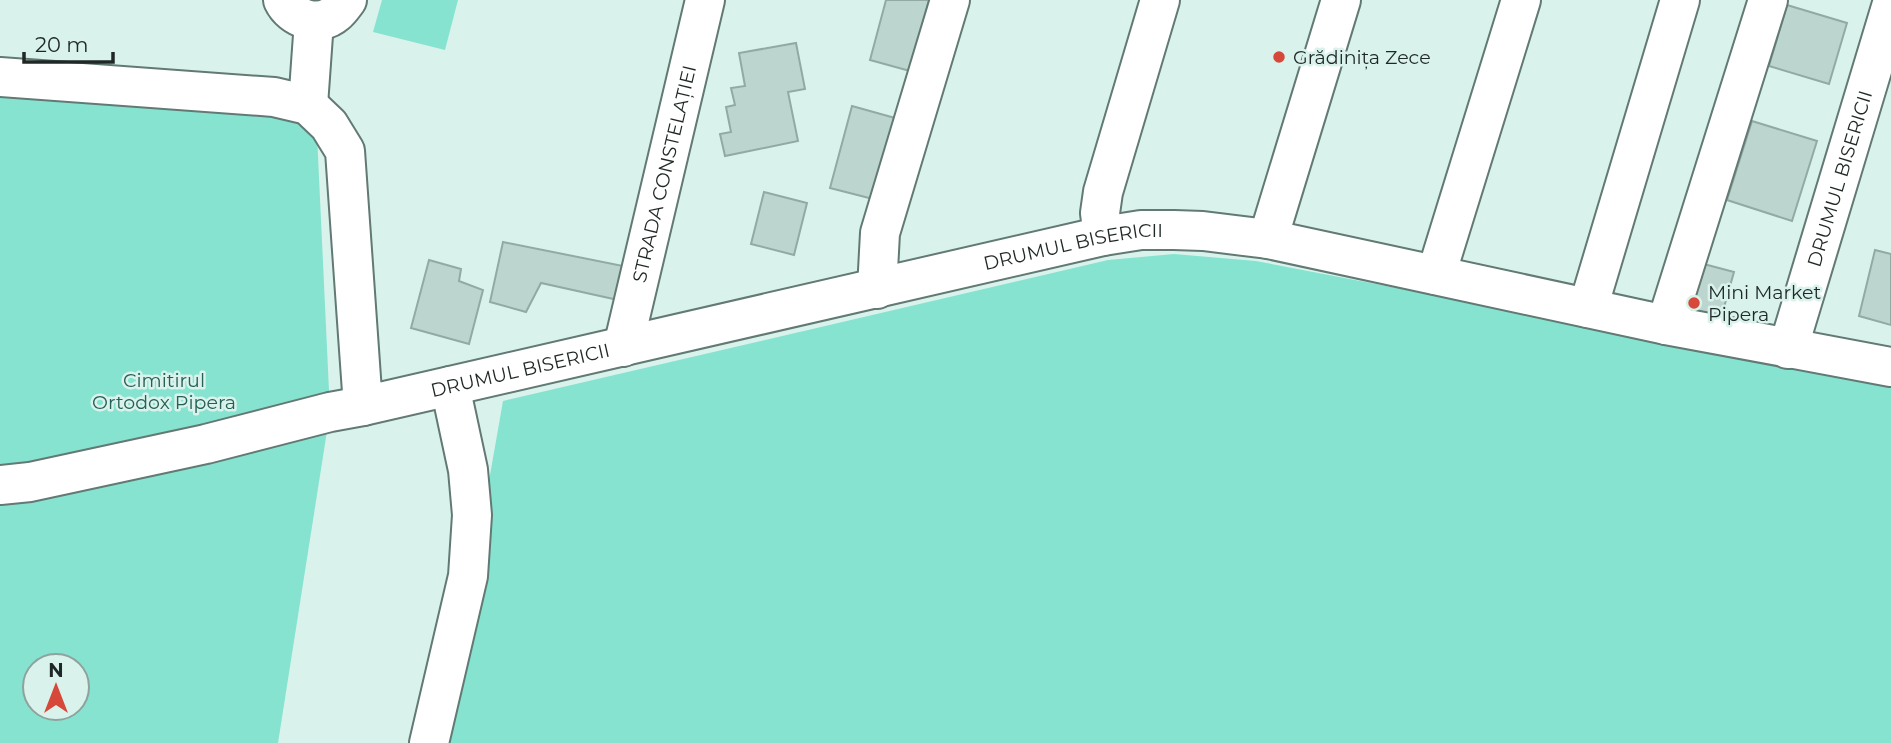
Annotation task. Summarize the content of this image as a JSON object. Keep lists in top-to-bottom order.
{
  "streets": {
    "street": ["STRADA CONSTELAȚIEI", "DRUMUL BISERICII"]
  },
  "crossings": [
    ["STRADA CONSTELAȚIEI", "DRUMUL BISERICII"]
  ],
  "parks": ["Cimitirul Ortodox Pipera"],
  "places": ["Grădinița Zece", "Mini Market Pipera"],
  "scale_bar": "20 m",
  "north": "top"
}
